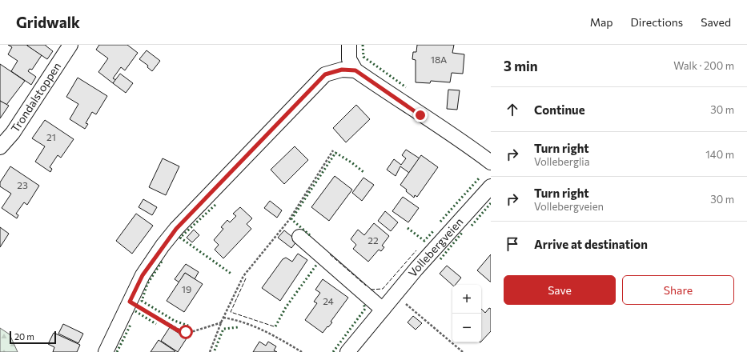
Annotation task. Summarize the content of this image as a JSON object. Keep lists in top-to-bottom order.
{
  "streets": {
    "street": ["Trondalstoppen", "Vollebergveien"]
  },
  "house_numbers": [
    "18A",
    "21",
    "23",
    "22",
    "19",
    "24"
  ],
  "scale_bar": "20 m",
  "page": {
    "header": "Gridwalk",
    "nav": ["Map", "Directions", "Saved"],
    "heading": ["3 min", "Walk · 200 m"],
    "list": [
      ["Continue", "30 m"],
      ["Turn right", "Volleberglia", "140 m"],
      ["Turn right", "Vollebergveien", "30 m"],
      "Arrive at destination"
    ],
    "buttons": ["Save", "Share"],
    "map_buttons": ["+", "−"],
    "scale": "20 m"
  }
}
